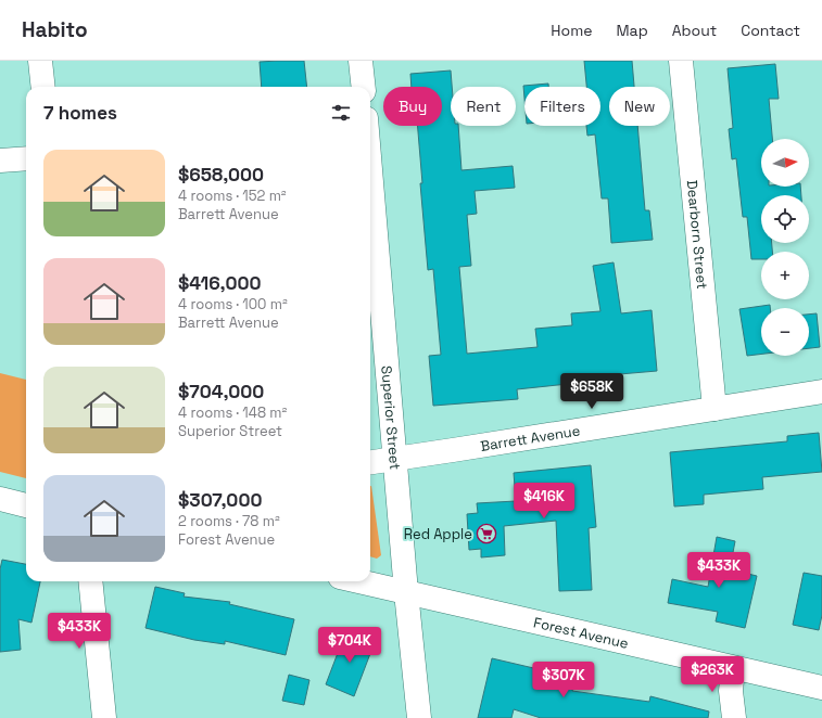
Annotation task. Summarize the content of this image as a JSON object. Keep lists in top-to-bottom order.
{
  "streets": {
    "street": [
      "Dearborn Street",
      "Superior Street",
      "Barrett Avenue",
      "Forest Avenue"
    ]
  },
  "crossings": [
    ["Dearborn Street", "Barrett Avenue"],
    ["Superior Street", "Barrett Avenue"],
    ["Superior Street", "Forest Avenue"]
  ],
  "places": {
    "supermarket": ["Red Apple"]
  },
  "north": "right",
  "page": {
    "header": "Habito",
    "nav": [
      "Home",
      "Map",
      "About",
      "Contact"
    ],
    "chip": [
      "Buy",
      "Rent",
      "Filters",
      "New"
    ],
    "heading": "7 homes",
    "map_buttons": ["+", "−"],
    "list": [
      {
        "name": "$658,000",
        "note": "4 rooms · 152 m² · Barrett Avenue"
      },
      {
        "name": "$416,000",
        "note": "4 rooms · 100 m² · Barrett Avenue"
      },
      {
        "name": "$704,000",
        "note": "4 rooms · 148 m² · Superior Street"
      },
      {
        "name": "$307,000",
        "note": "2 rooms · 78 m² · Forest Avenue"
      }
    ],
    "price": [
      "$658K",
      "$416K",
      "$433K",
      "$433K",
      "$704K",
      "$263K",
      "$307K"
    ]
  }
}
